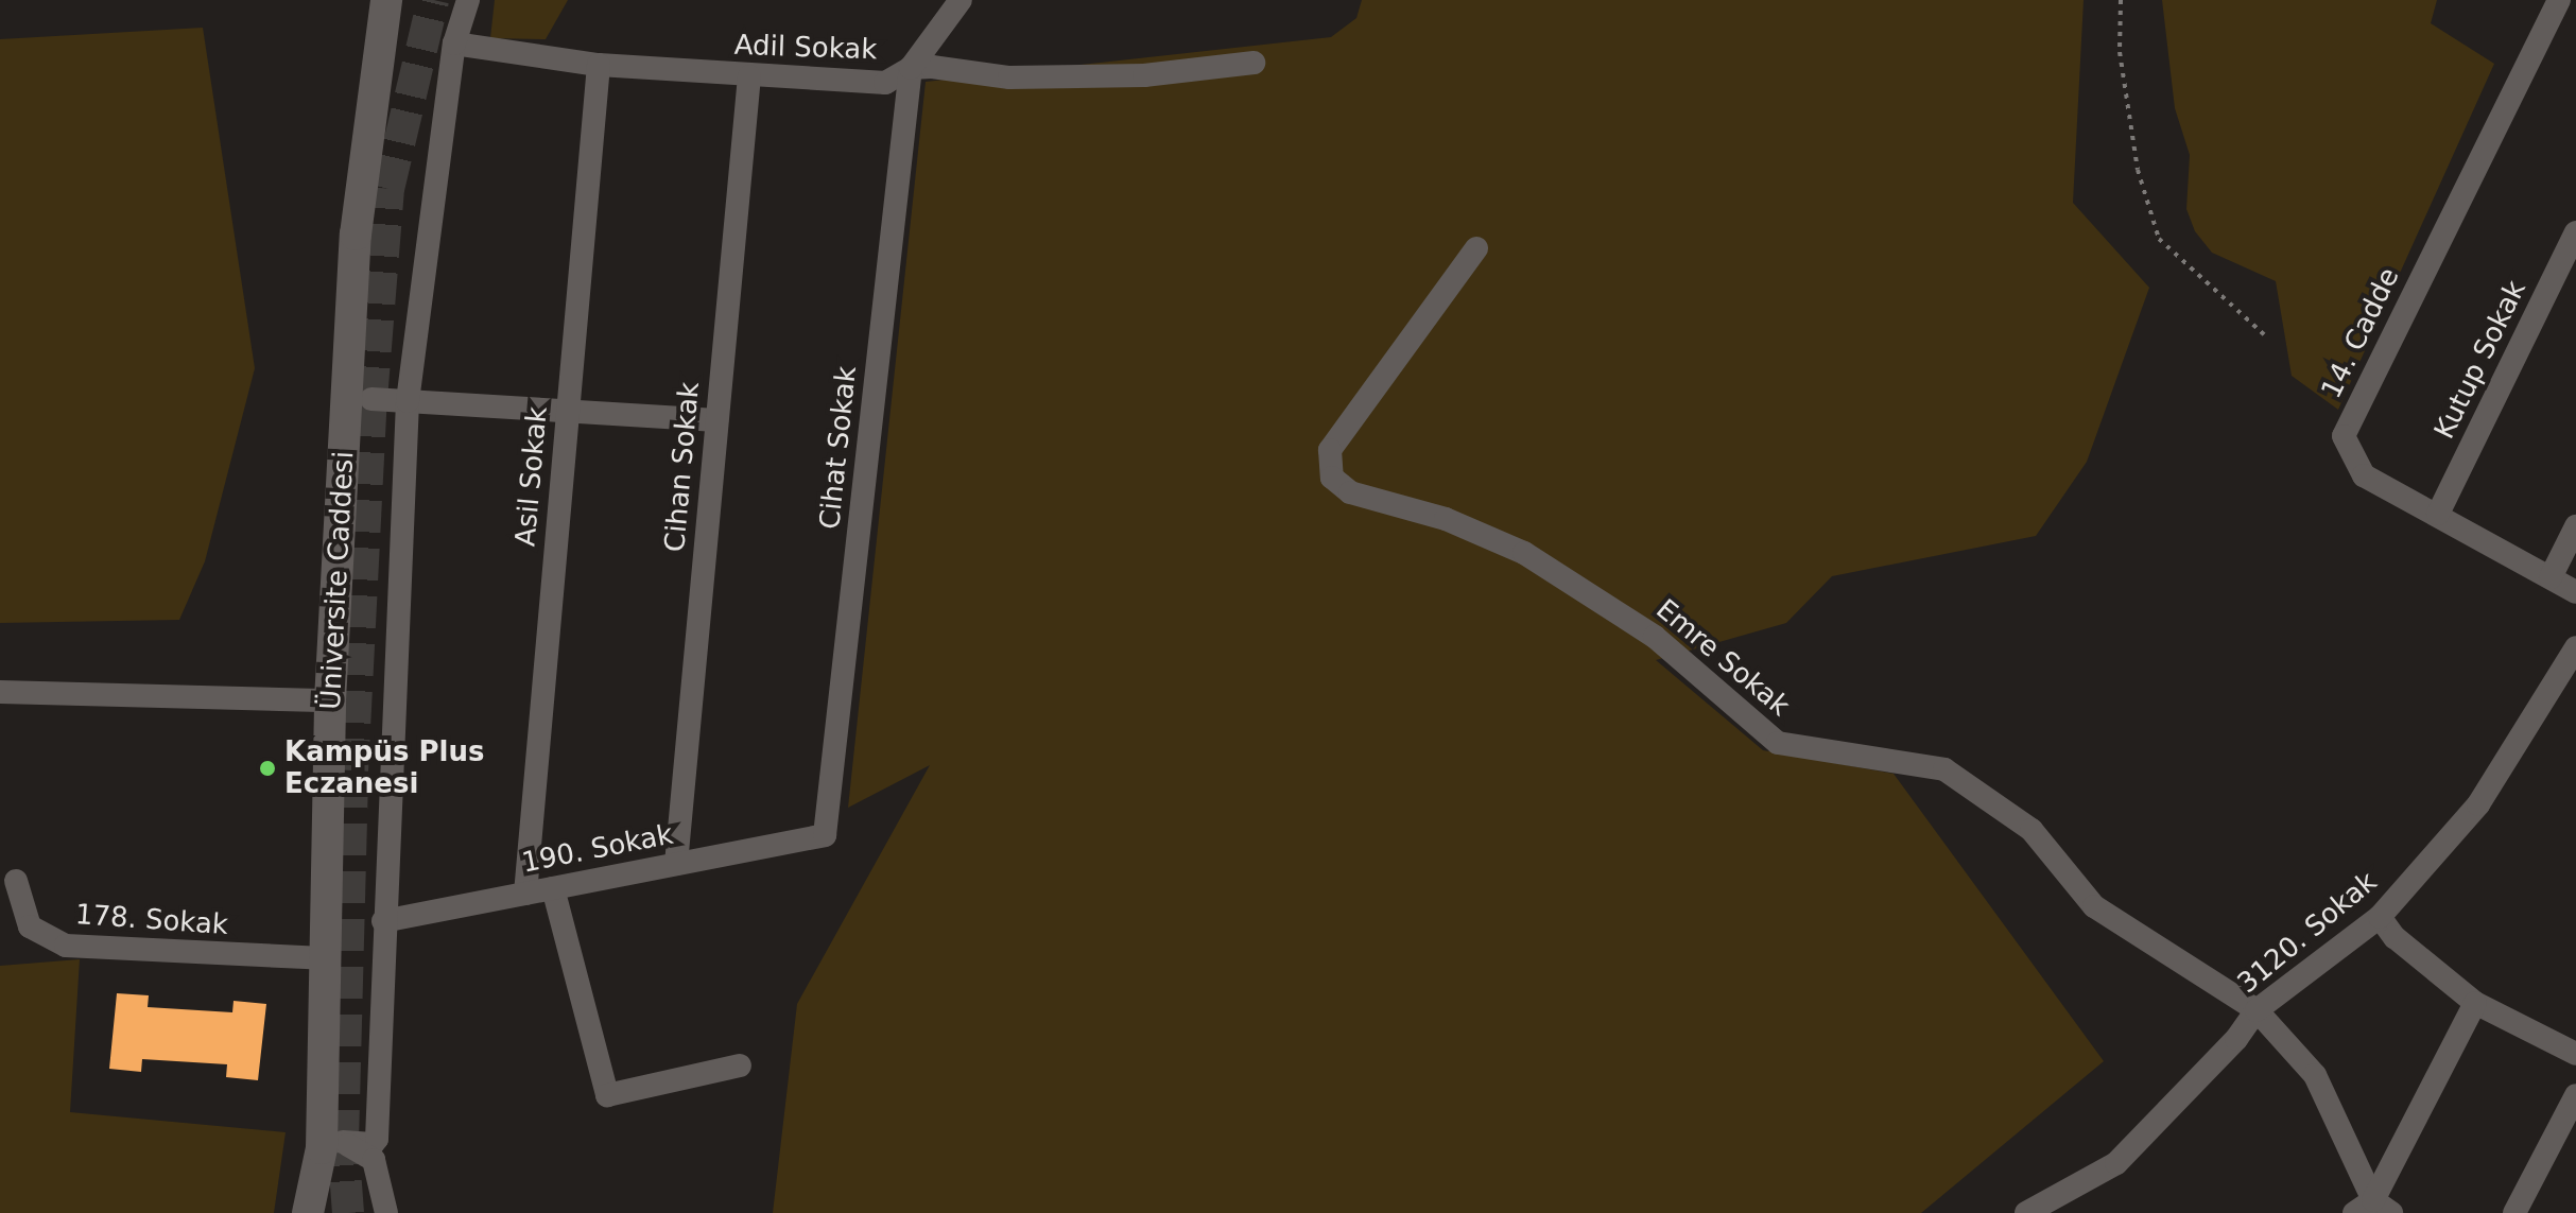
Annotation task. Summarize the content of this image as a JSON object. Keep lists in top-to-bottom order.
{
  "streets": {
    "street": [
      "Adil Sokak",
      "14. Cadde",
      "Kutup Sokak",
      "Cihat Sokak",
      "Cihan Sokak",
      "Asil Sokak",
      "Üniversite Caddesi",
      "Emre Sokak",
      "190. Sokak",
      "178. Sokak",
      "3120. Sokak"
    ]
  },
  "crossings": [
    ["Adil Sokak", "Cihat Sokak"],
    ["Adil Sokak", "Cihan Sokak"],
    ["Adil Sokak", "Asil Sokak"],
    ["14. Cadde", "Kutup Sokak"],
    ["Cihat Sokak", "190. Sokak"],
    ["Cihan Sokak", "190. Sokak"],
    ["Asil Sokak", "190. Sokak"],
    ["Üniversite Caddesi", "178. Sokak"],
    ["Emre Sokak", "3120. Sokak"]
  ],
  "places": ["Kampüs Plus Eczanesi"]
}
